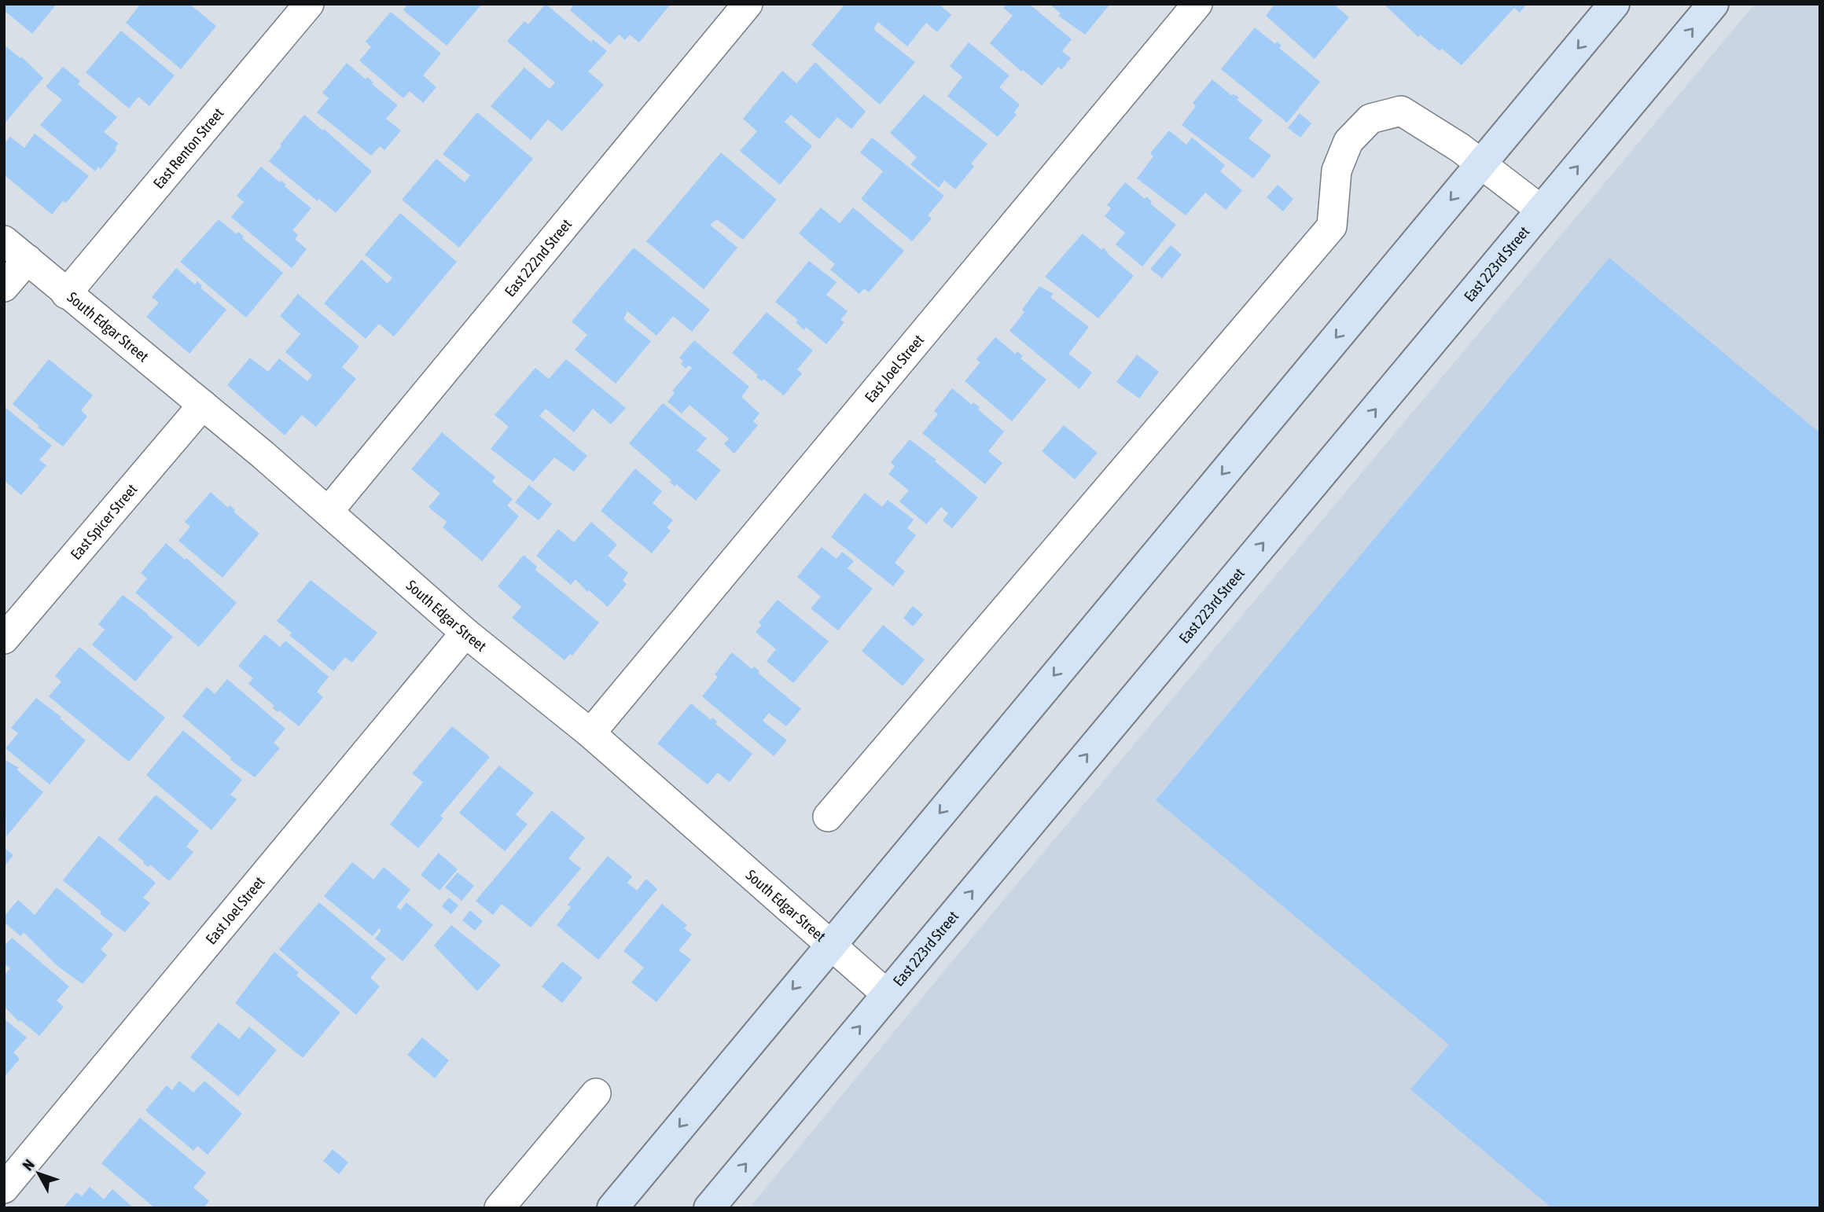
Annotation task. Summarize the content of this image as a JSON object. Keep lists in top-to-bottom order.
{
  "streets": {
    "main road": ["East 223rd Street"],
    "street": [
      "East Renton Street",
      "East 222nd Street",
      "South Edgar Street",
      "East Joel Street",
      "East Spicer Street"
    ]
  },
  "crossings": [
    ["East Renton Street", "South Edgar Street"],
    ["East 222nd Street", "South Edgar Street"],
    ["East 223rd Street", "South Edgar Street"],
    ["South Edgar Street", "East Joel Street"],
    ["South Edgar Street", "East Spicer Street"]
  ],
  "north": "top left"
}
